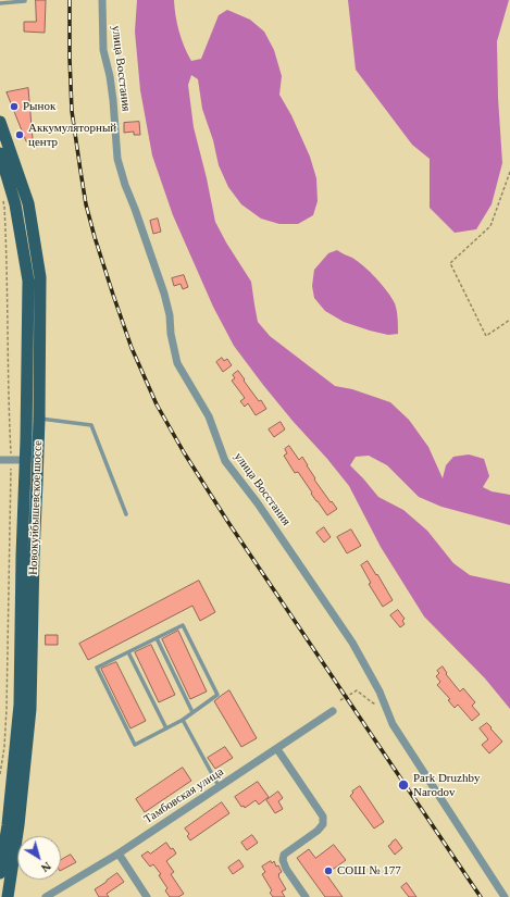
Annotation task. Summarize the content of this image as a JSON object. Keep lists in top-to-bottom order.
{
  "streets": {
    "main road": ["Новокуйбышевское шоссе"],
    "street": ["улица Восстания", "Тамбовская улица"]
  },
  "places": [
    "Рынок",
    "Аккумуляторный центр",
    "Park Druzhby Narodov",
    "СОШ № 177"
  ],
  "north": "bottom right"
}
